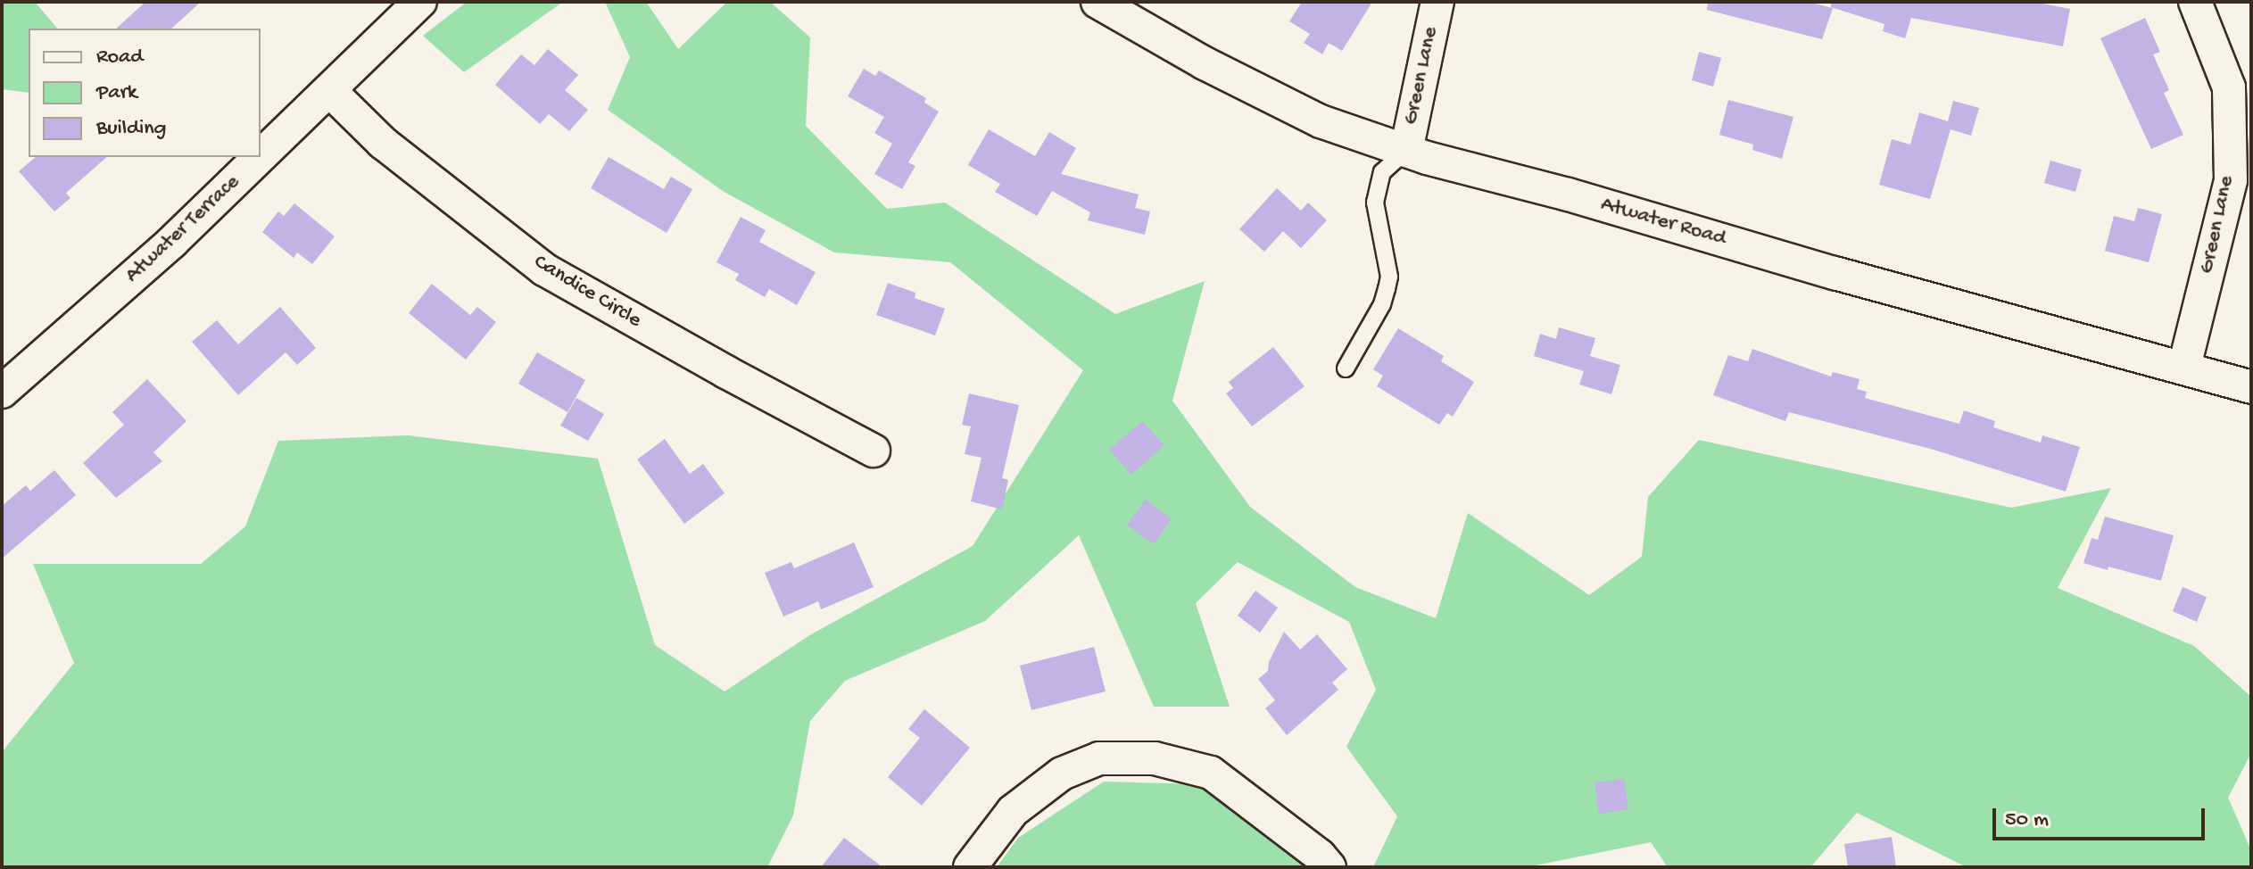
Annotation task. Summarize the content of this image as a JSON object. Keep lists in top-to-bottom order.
{
  "streets": {
    "street": [
      "Green Lane",
      "Atwater Road",
      "Atwater Terrace",
      "Candice Circle"
    ]
  },
  "crossings": [
    ["Green Lane", "Atwater Road"],
    ["Atwater Terrace", "Candice Circle"]
  ],
  "legend": ["Road", "Park", "Building"],
  "scale_bar": "50 m"
}
